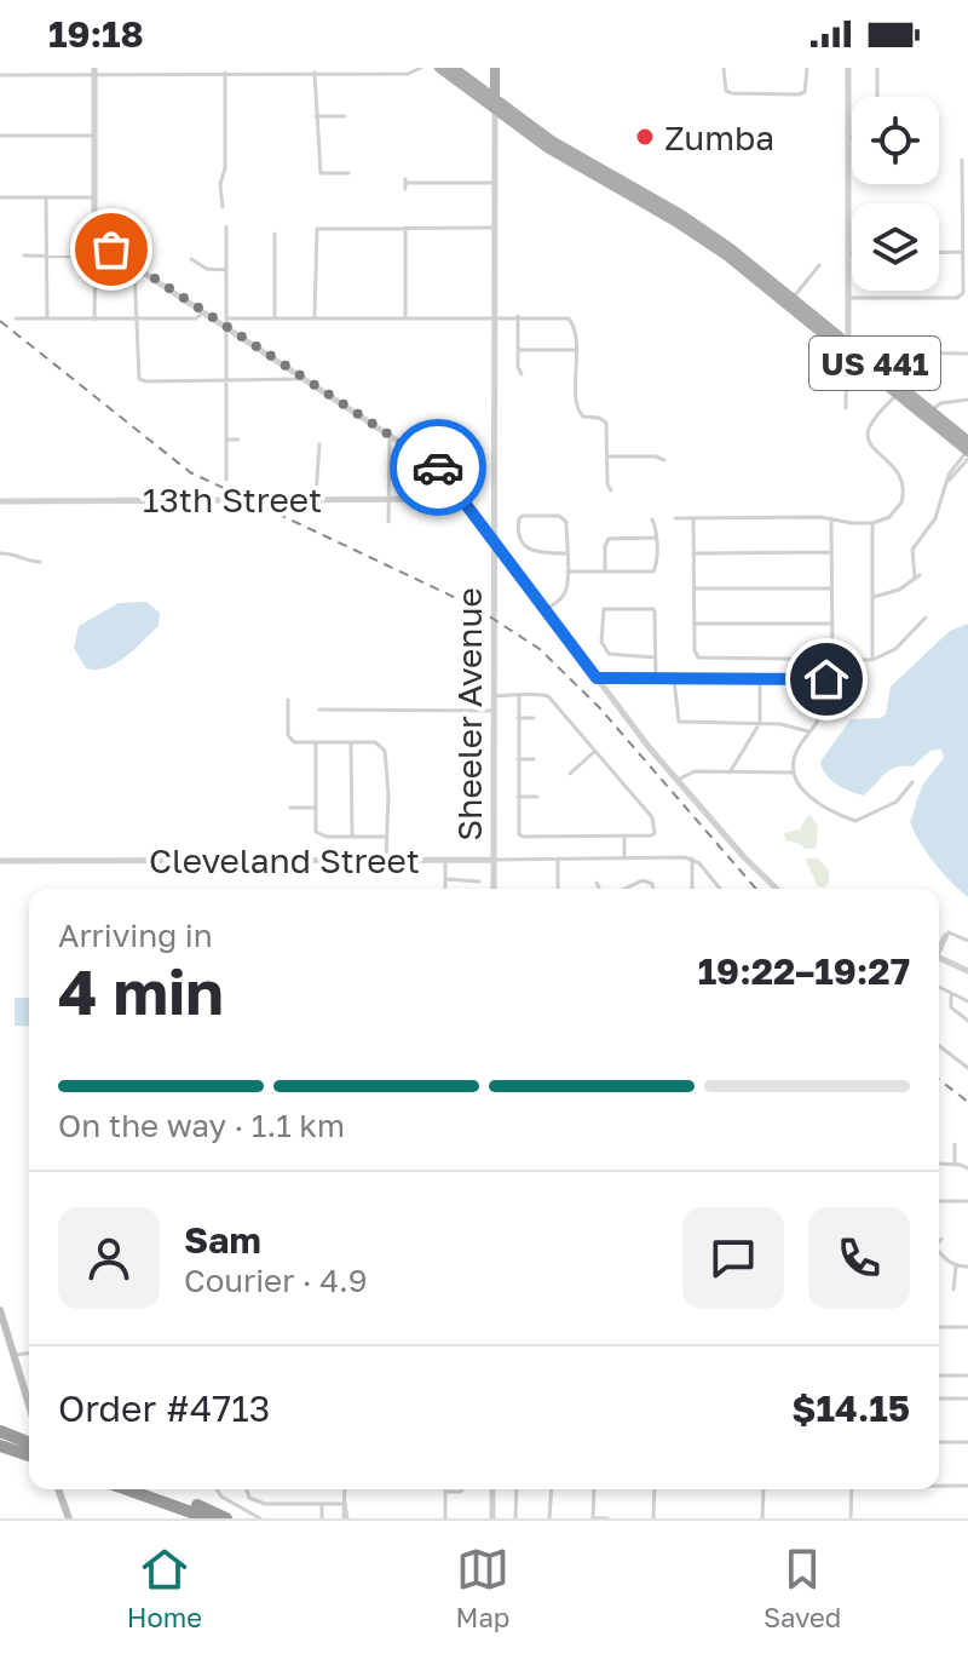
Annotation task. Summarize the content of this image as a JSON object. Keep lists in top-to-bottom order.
{
  "streets": {
    "main road": ["US 441", "Sheeler Avenue"],
    "street": ["13th Street", "Cleveland Street"]
  },
  "crossings": [
    ["US 441", "Sheeler Avenue"],
    ["Sheeler Avenue", "Cleveland Street"]
  ],
  "places": ["Zumba"],
  "page": {
    "status": "19:18",
    "heading": ["4 min", "Arriving in", "19:22–19:27"],
    "panel": [
      "Sam",
      "Courier · 4.9",
      "Order #4713",
      "$14.15"
    ],
    "bar": "On the way · 1.1 km",
    "tabs": ["Home", "Map", "Saved"]
  }
}
